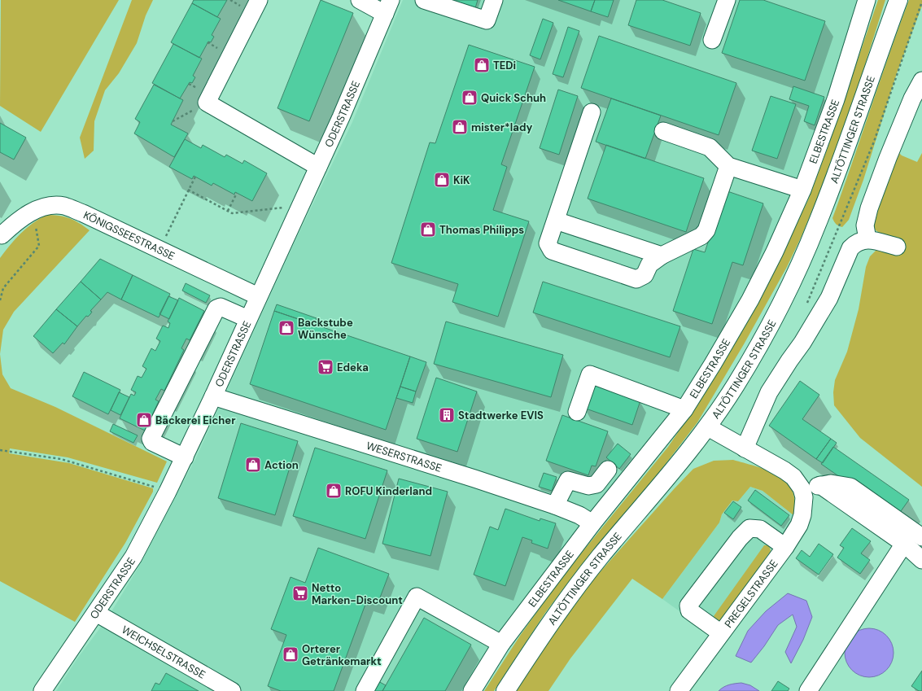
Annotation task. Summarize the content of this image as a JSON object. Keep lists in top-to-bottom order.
{
  "streets": {
    "main road": ["ALTÖTTINGER STRASSE"],
    "street": [
      "ODERSTRASSE",
      "ELBESTRASSE",
      "KÖNIGSSEESTRASSE",
      "WESERSTRASSE",
      "PREGELSTRASSE",
      "WEICHSELSTRASSE"
    ]
  },
  "crossings": [
    ["ODERSTRASSE", "KÖNIGSSEESTRASSE"],
    ["ODERSTRASSE", "WESERSTRASSE"],
    ["ODERSTRASSE", "WEICHSELSTRASSE"],
    ["ELBESTRASSE", "WESERSTRASSE"]
  ],
  "places": {
    "shop": [
      "TEDi",
      "Quick Schuh",
      "mister*lady",
      "KiK",
      "Thomas Philipps",
      "Backstube Wünsche",
      "Bäckerei Eicher",
      "Action",
      "ROFU Kinderland",
      "Orterer Getränkemarkt"
    ],
    "supermarket": ["Edeka", "Netto Marken-Discount"],
    "building": ["Stadtwerke EVIS"]
  }
}
